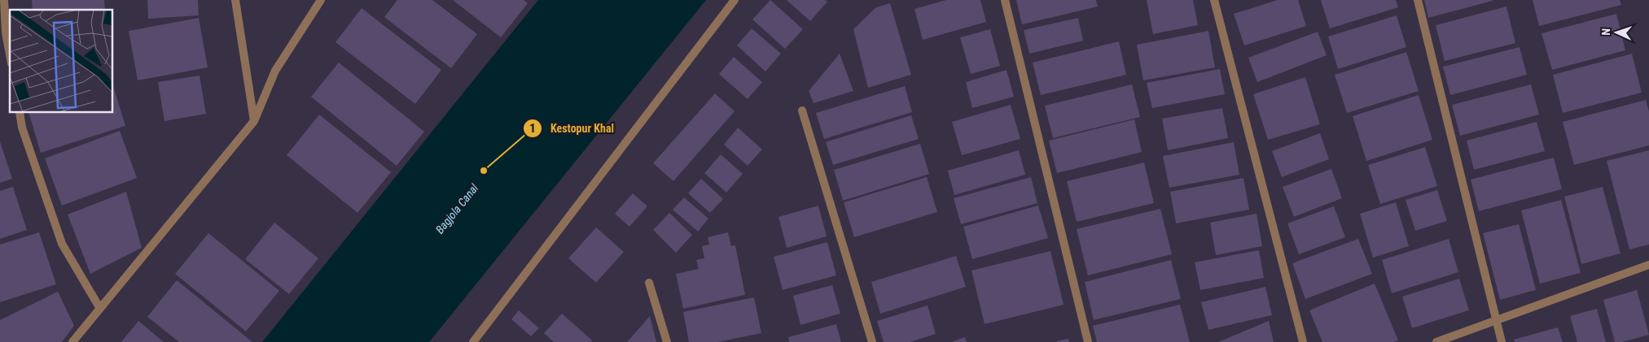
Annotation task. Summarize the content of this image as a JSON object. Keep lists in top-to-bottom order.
{
  "water": ["Bagjola Canal"],
  "places": ["Kestopur Khal"],
  "north": "left"
}
